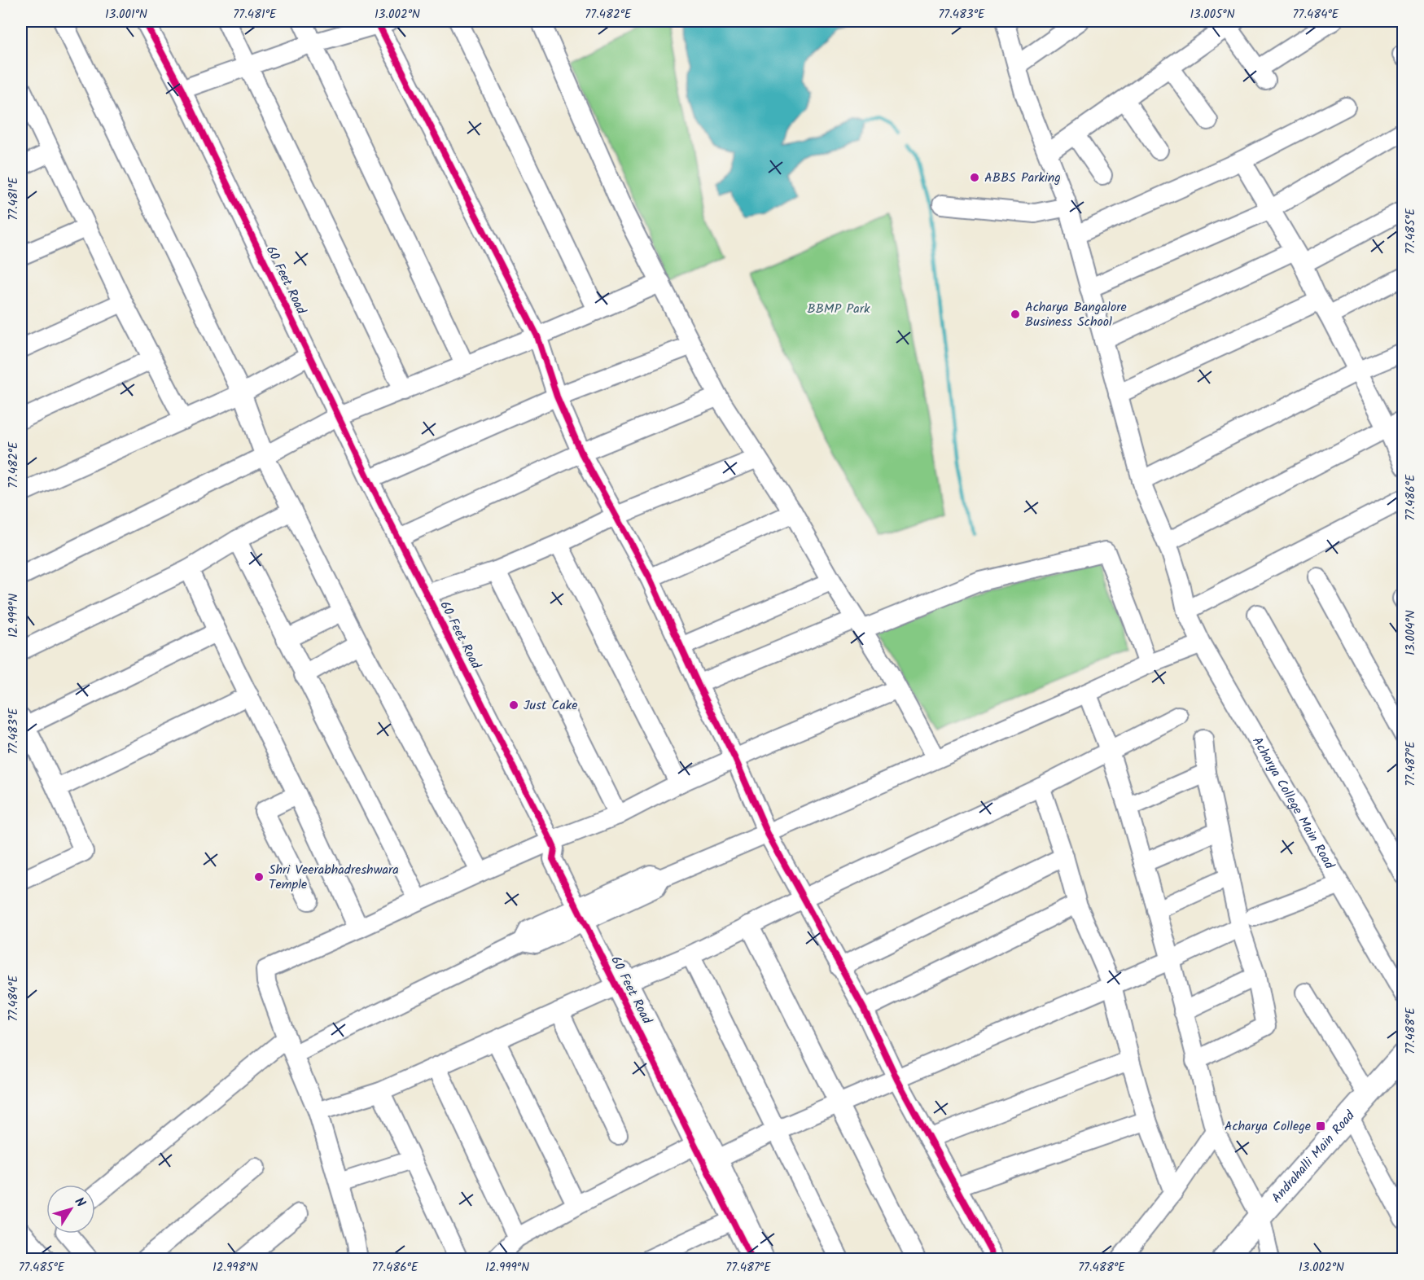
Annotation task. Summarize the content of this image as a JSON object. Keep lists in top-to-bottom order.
{
  "streets": {
    "main road": ["Andrahalli Main Road"],
    "street": ["60 Feet Road", "Acharya College Main Road"]
  },
  "parks": ["BBMP Park"],
  "places": {
    "other": [
      "ABBS Parking",
      "Acharya Bangalore Business School",
      "Just Cake",
      "Shri Veerabhadreshwara Temple"
    ],
    "transit": ["Acharya College"]
  },
  "north": "top right",
  "coordinates": [
    "13.001°N",
    "77.481°E",
    "13.002°N",
    "77.482°E",
    "77.483°E",
    "13.005°N",
    "77.484°E",
    "77.485°E",
    "77.486°E",
    "12.999°N",
    "13.004°N",
    "77.487°E",
    "77.488°E",
    "12.998°N"
  ]
}
